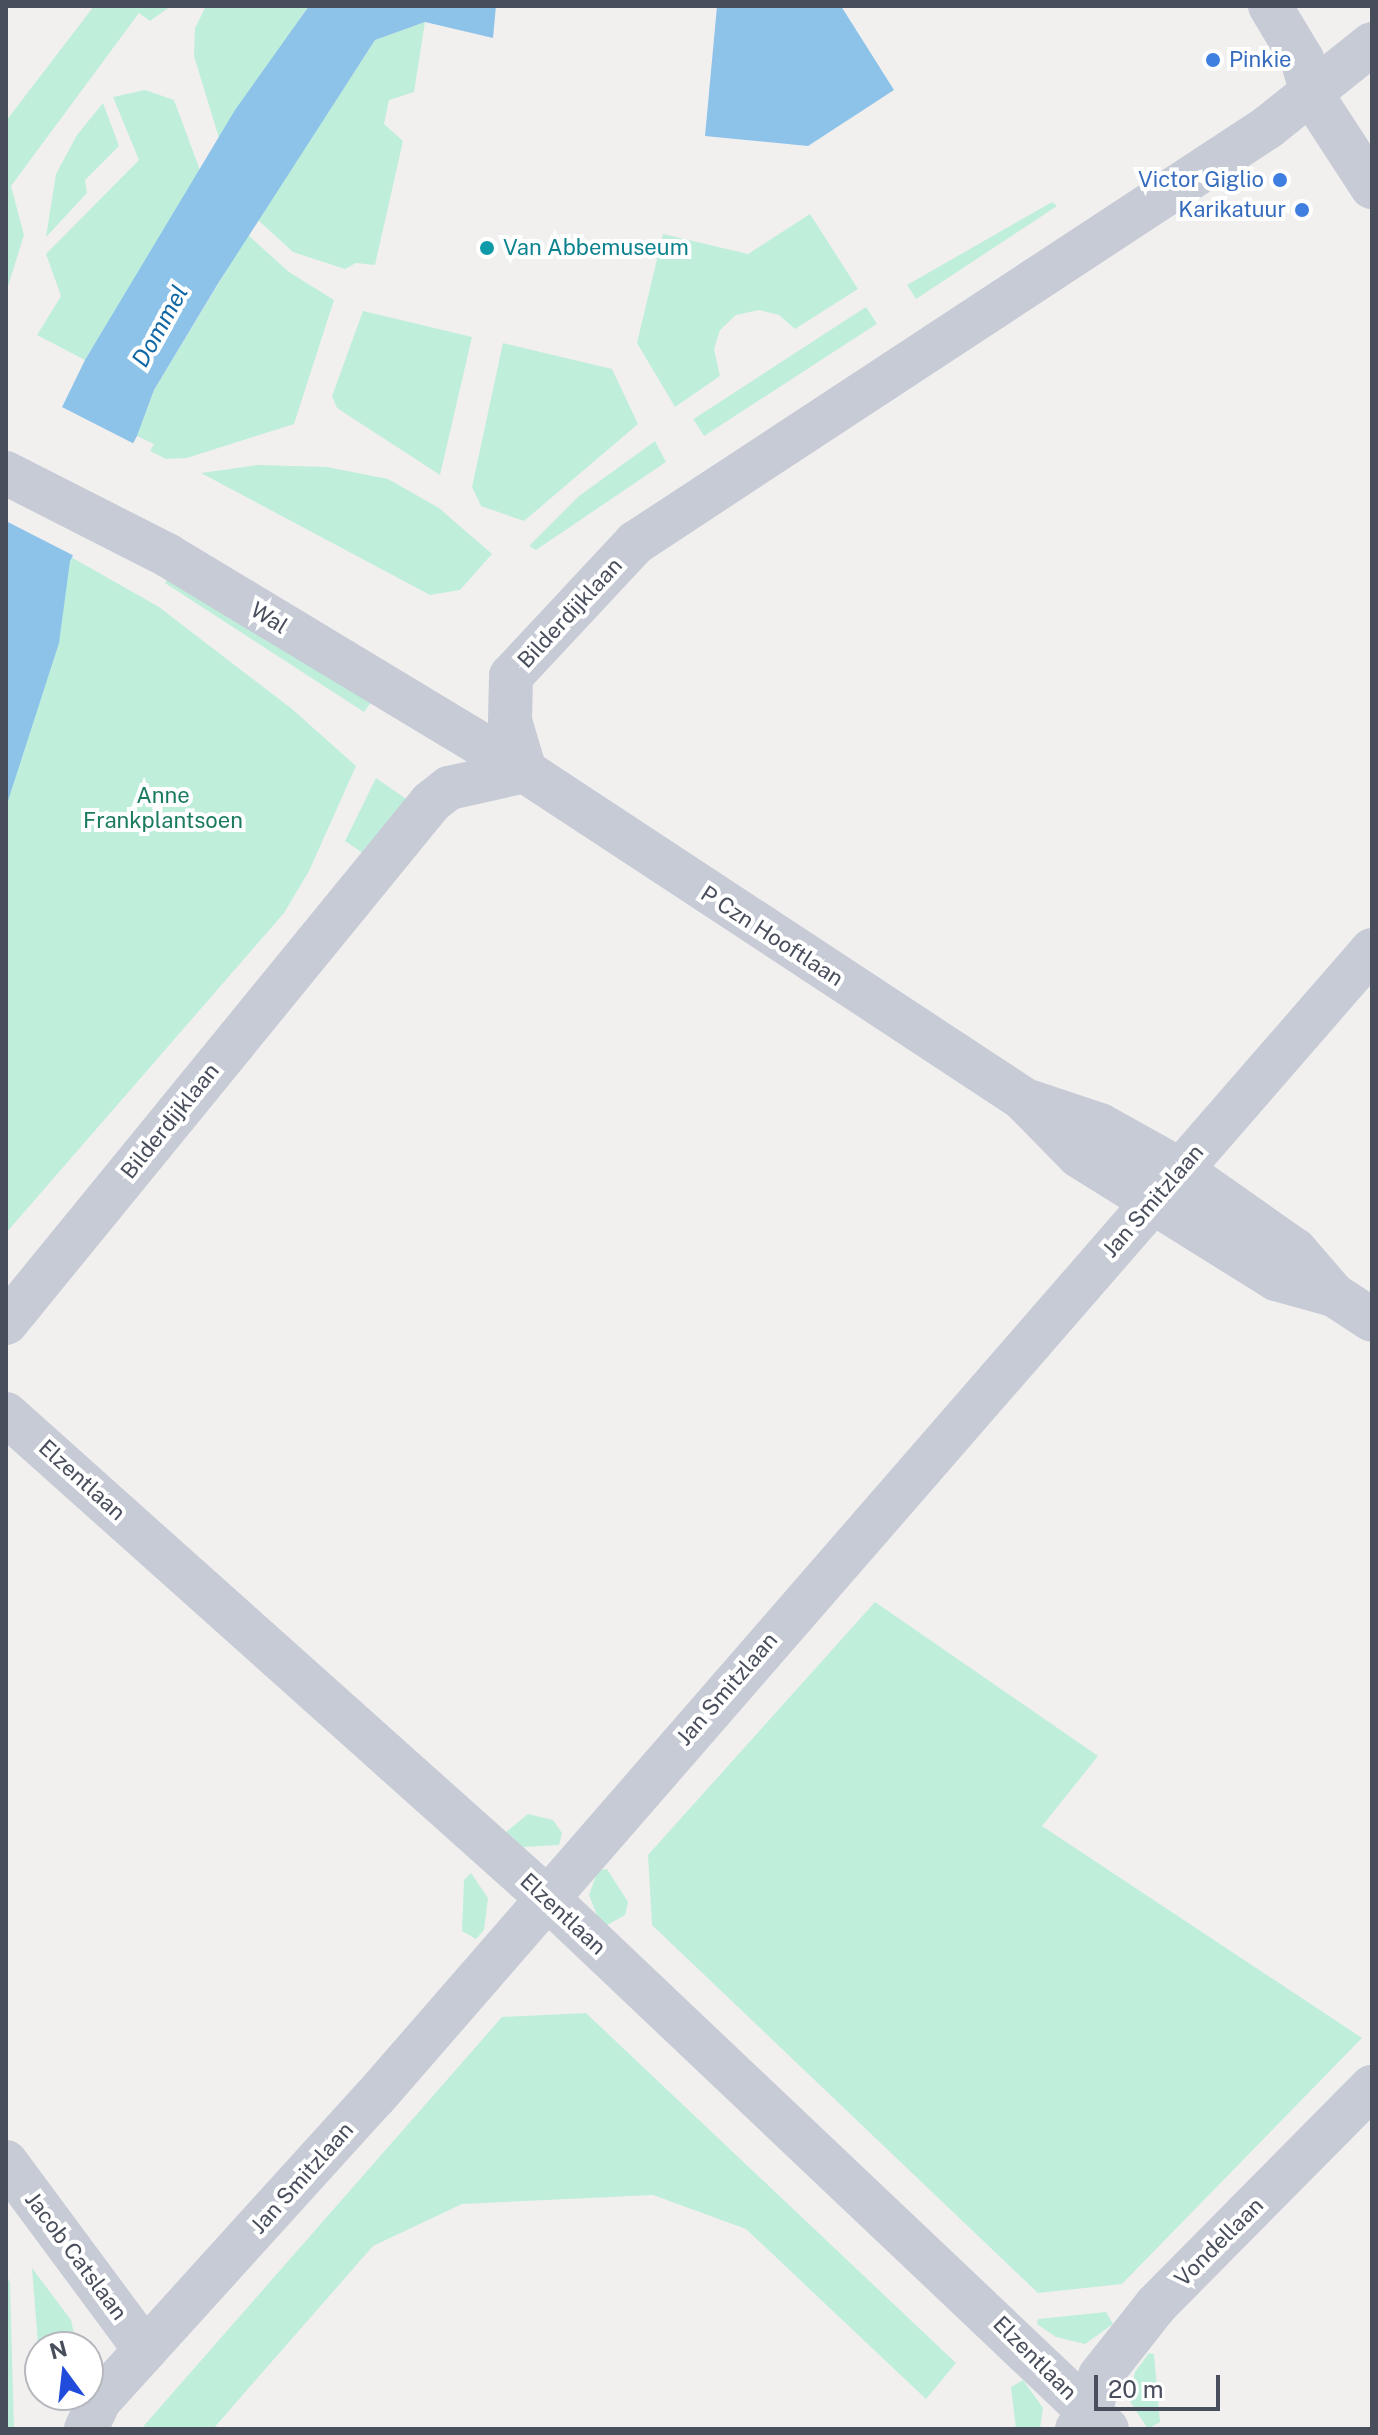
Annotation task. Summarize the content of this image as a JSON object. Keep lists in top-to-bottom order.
{
  "streets": {
    "street": [
      "Bilderdijklaan",
      "Wal",
      "P Czn Hooftlaan",
      "Jan Smitzlaan",
      "Elzentlaan",
      "Vondellaan",
      "Jacob Catslaan"
    ]
  },
  "crossings": [
    ["Bilderdijklaan", "Wal"],
    ["Bilderdijklaan", "P Czn Hooftlaan"],
    ["Wal", "P Czn Hooftlaan"],
    ["P Czn Hooftlaan", "Jan Smitzlaan"],
    ["Jan Smitzlaan", "Elzentlaan"],
    ["Jan Smitzlaan", "Jacob Catslaan"],
    ["Elzentlaan", "Vondellaan"]
  ],
  "water": ["Dommel"],
  "parks": ["Anne Frankplantsoen"],
  "places": [
    "Pinkie",
    "Victor Giglio",
    "Karikatuur",
    "Van Abbemuseum"
  ],
  "scale_bar": "20 m",
  "north": "top"
}
